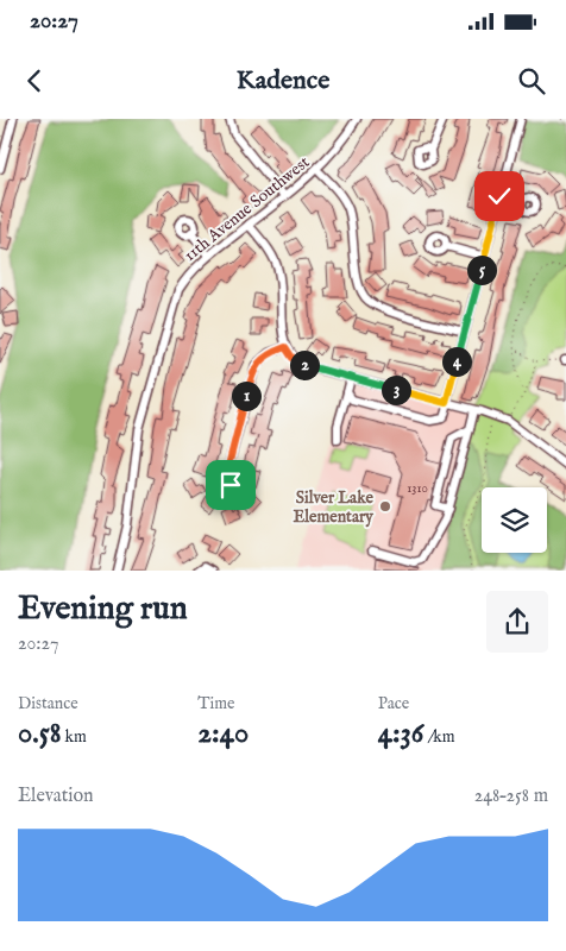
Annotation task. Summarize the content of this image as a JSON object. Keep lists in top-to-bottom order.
{
  "streets": {
    "street": ["11th Avenue Southwest"]
  },
  "places": ["Silver Lake Elementary"],
  "house_numbers": ["1310"],
  "page": {
    "status": "20:27",
    "header": "Kadence",
    "pins": [
      "5",
      "4",
      "2",
      "3",
      "1"
    ],
    "heading": ["Evening run", "20:27"],
    "stats": [
      ["Distance", "0.58 km"],
      ["Time", "2:40"],
      ["Pace", "4:36 /km"]
    ],
    "chart": ["Elevation", "248–258 m"]
  }
}
